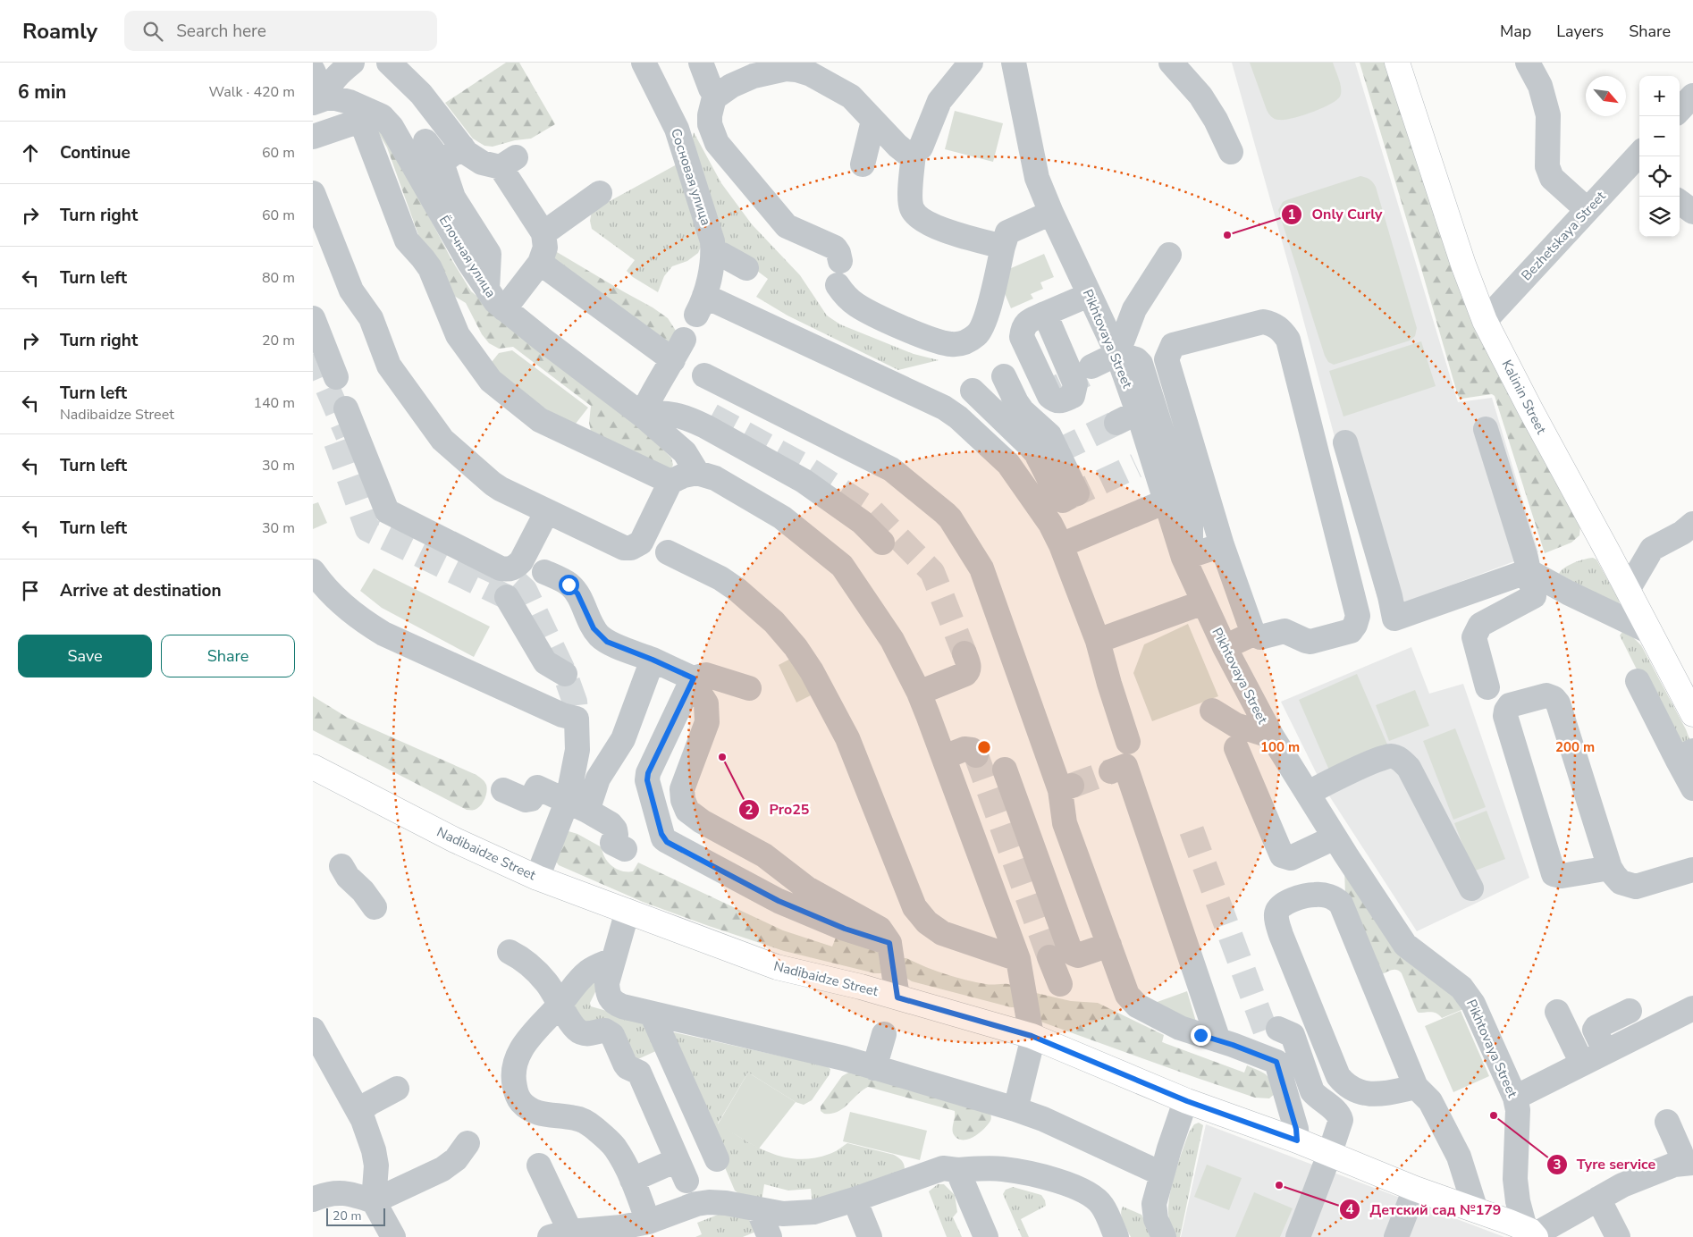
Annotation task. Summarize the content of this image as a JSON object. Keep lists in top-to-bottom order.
{
  "streets": {
    "main road": ["Kalinin Street", "Nadibaidze Street"],
    "street": [
      "Сосновая улица",
      "Bezhetskaya Street",
      "Ёлочная улица",
      "Pikhtovaya Street"
    ]
  },
  "crossings": [
    ["Bezhetskaya Street", "Kalinin Street"],
    ["Pikhtovaya Street", "Nadibaidze Street"]
  ],
  "places": [
    "Only Curly",
    "Pro25",
    "Tyre service",
    "Детский сад №179"
  ],
  "scale_bar": "20 m",
  "north": "bottom right",
  "page": {
    "header": "Roamly",
    "search": "Search here",
    "nav": ["Map", "Layers", "Share"],
    "heading": ["6 min", "Walk · 420 m"],
    "map_buttons": ["+", "−"],
    "list": [
      ["Continue", "60 m"],
      ["Turn right", "60 m"],
      ["Turn left", "80 m"],
      ["Turn right", "20 m"],
      ["Turn left", "Nadibaidze Street", "140 m"],
      ["Turn left", "30 m"],
      ["Turn left", "30 m"],
      "Arrive at destination"
    ],
    "buttons": ["Save", "Share"],
    "scale": "20 m"
  },
  "rings": ["100 m", "200 m"]
}
